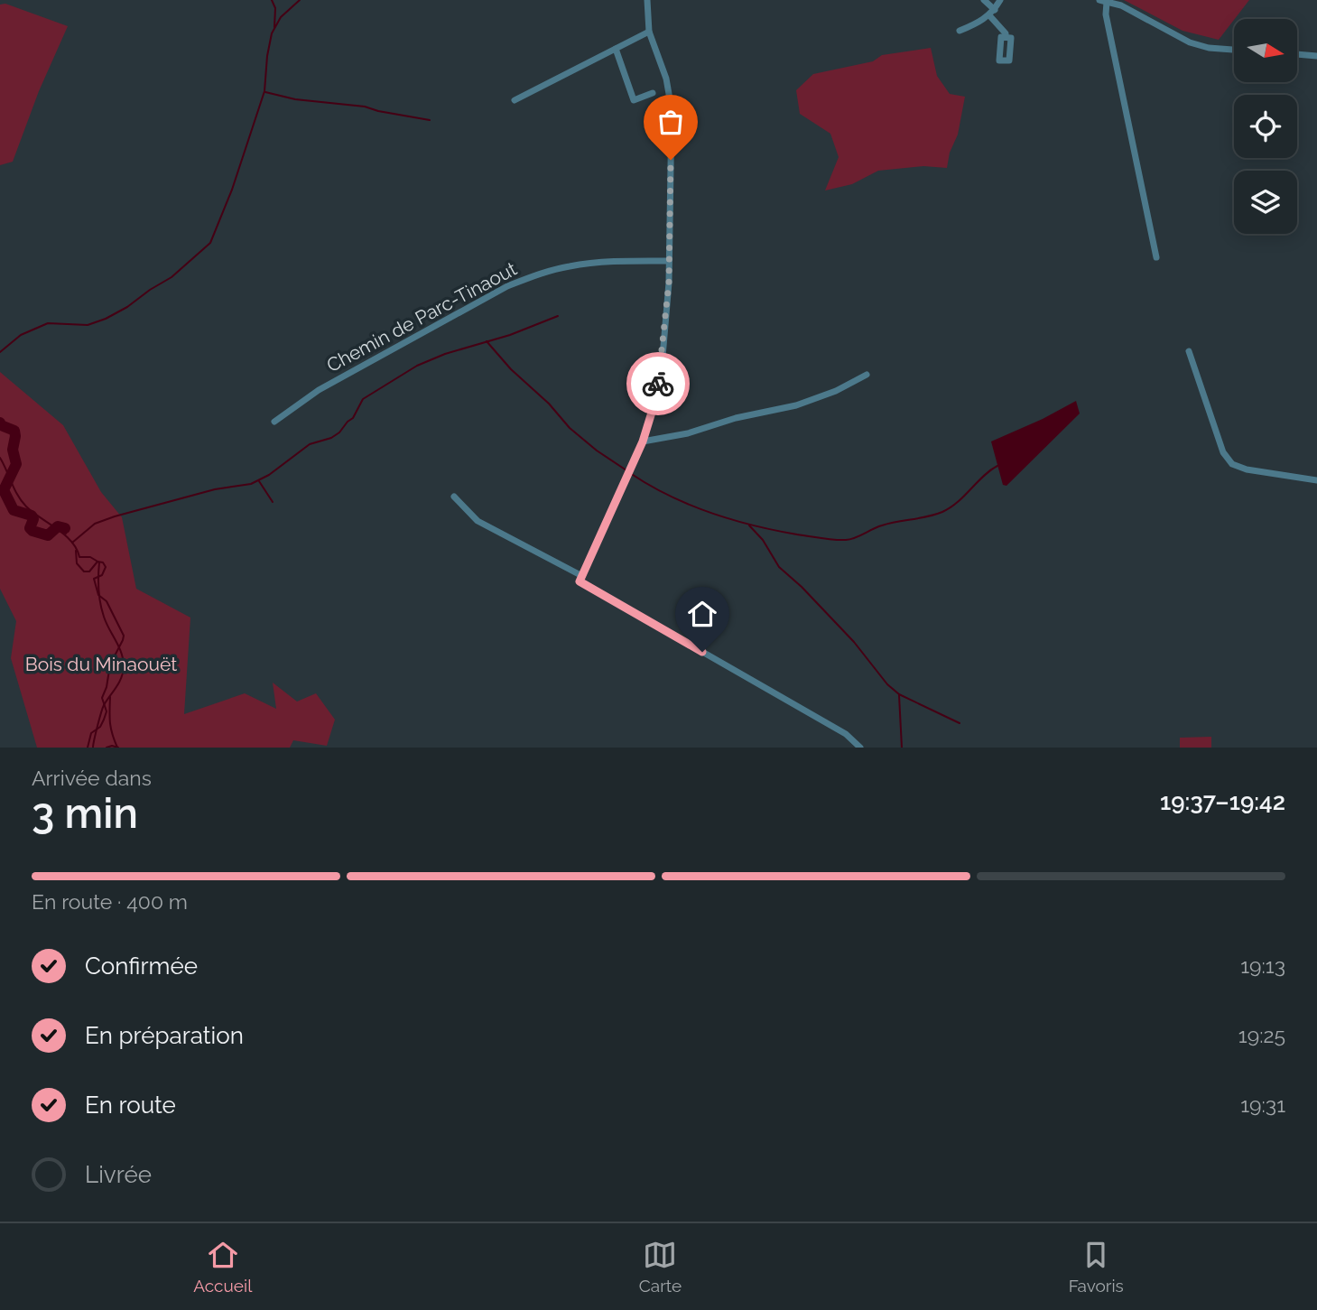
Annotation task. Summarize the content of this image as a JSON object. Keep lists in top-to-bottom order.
{
  "streets": {
    "street": ["Chemin de Parc-Tinaout"]
  },
  "parks": ["Bois du Minaouët"],
  "north": "right",
  "page": {
    "heading": ["3 min", "Arrivée dans", "19:37–19:42"],
    "bar": "En route · 400 m",
    "list": [
      ["Confirmée", "19:13"],
      ["En préparation", "19:25"],
      ["En route", "19:31"],
      "Livrée"
    ],
    "tabs": ["Accueil", "Carte", "Favoris"]
  }
}
